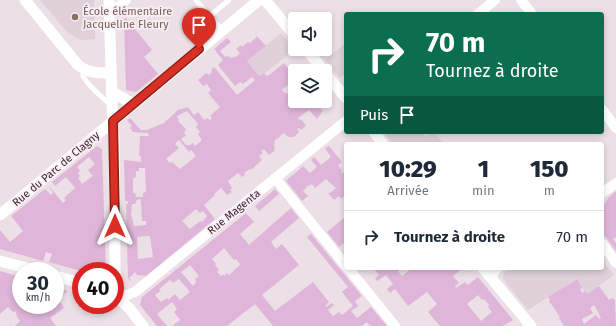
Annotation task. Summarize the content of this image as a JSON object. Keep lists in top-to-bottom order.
{
  "streets": {
    "street": ["Rue du Parc de Clagny", "Rue Magenta"]
  },
  "places": ["École élémentaire Jacqueline Fleury"],
  "page": {
    "turn": ["70 m", "Tournez à droite"],
    "then": "Puis",
    "eta": [
      "10:29",
      "Arrivée",
      "1",
      "min",
      "150",
      "m"
    ],
    "list": [
      {
        "name": "Tournez à droite",
        "value": "70 m"
      }
    ],
    "speed": "30 km/h",
    "limit": "40"
  }
}
